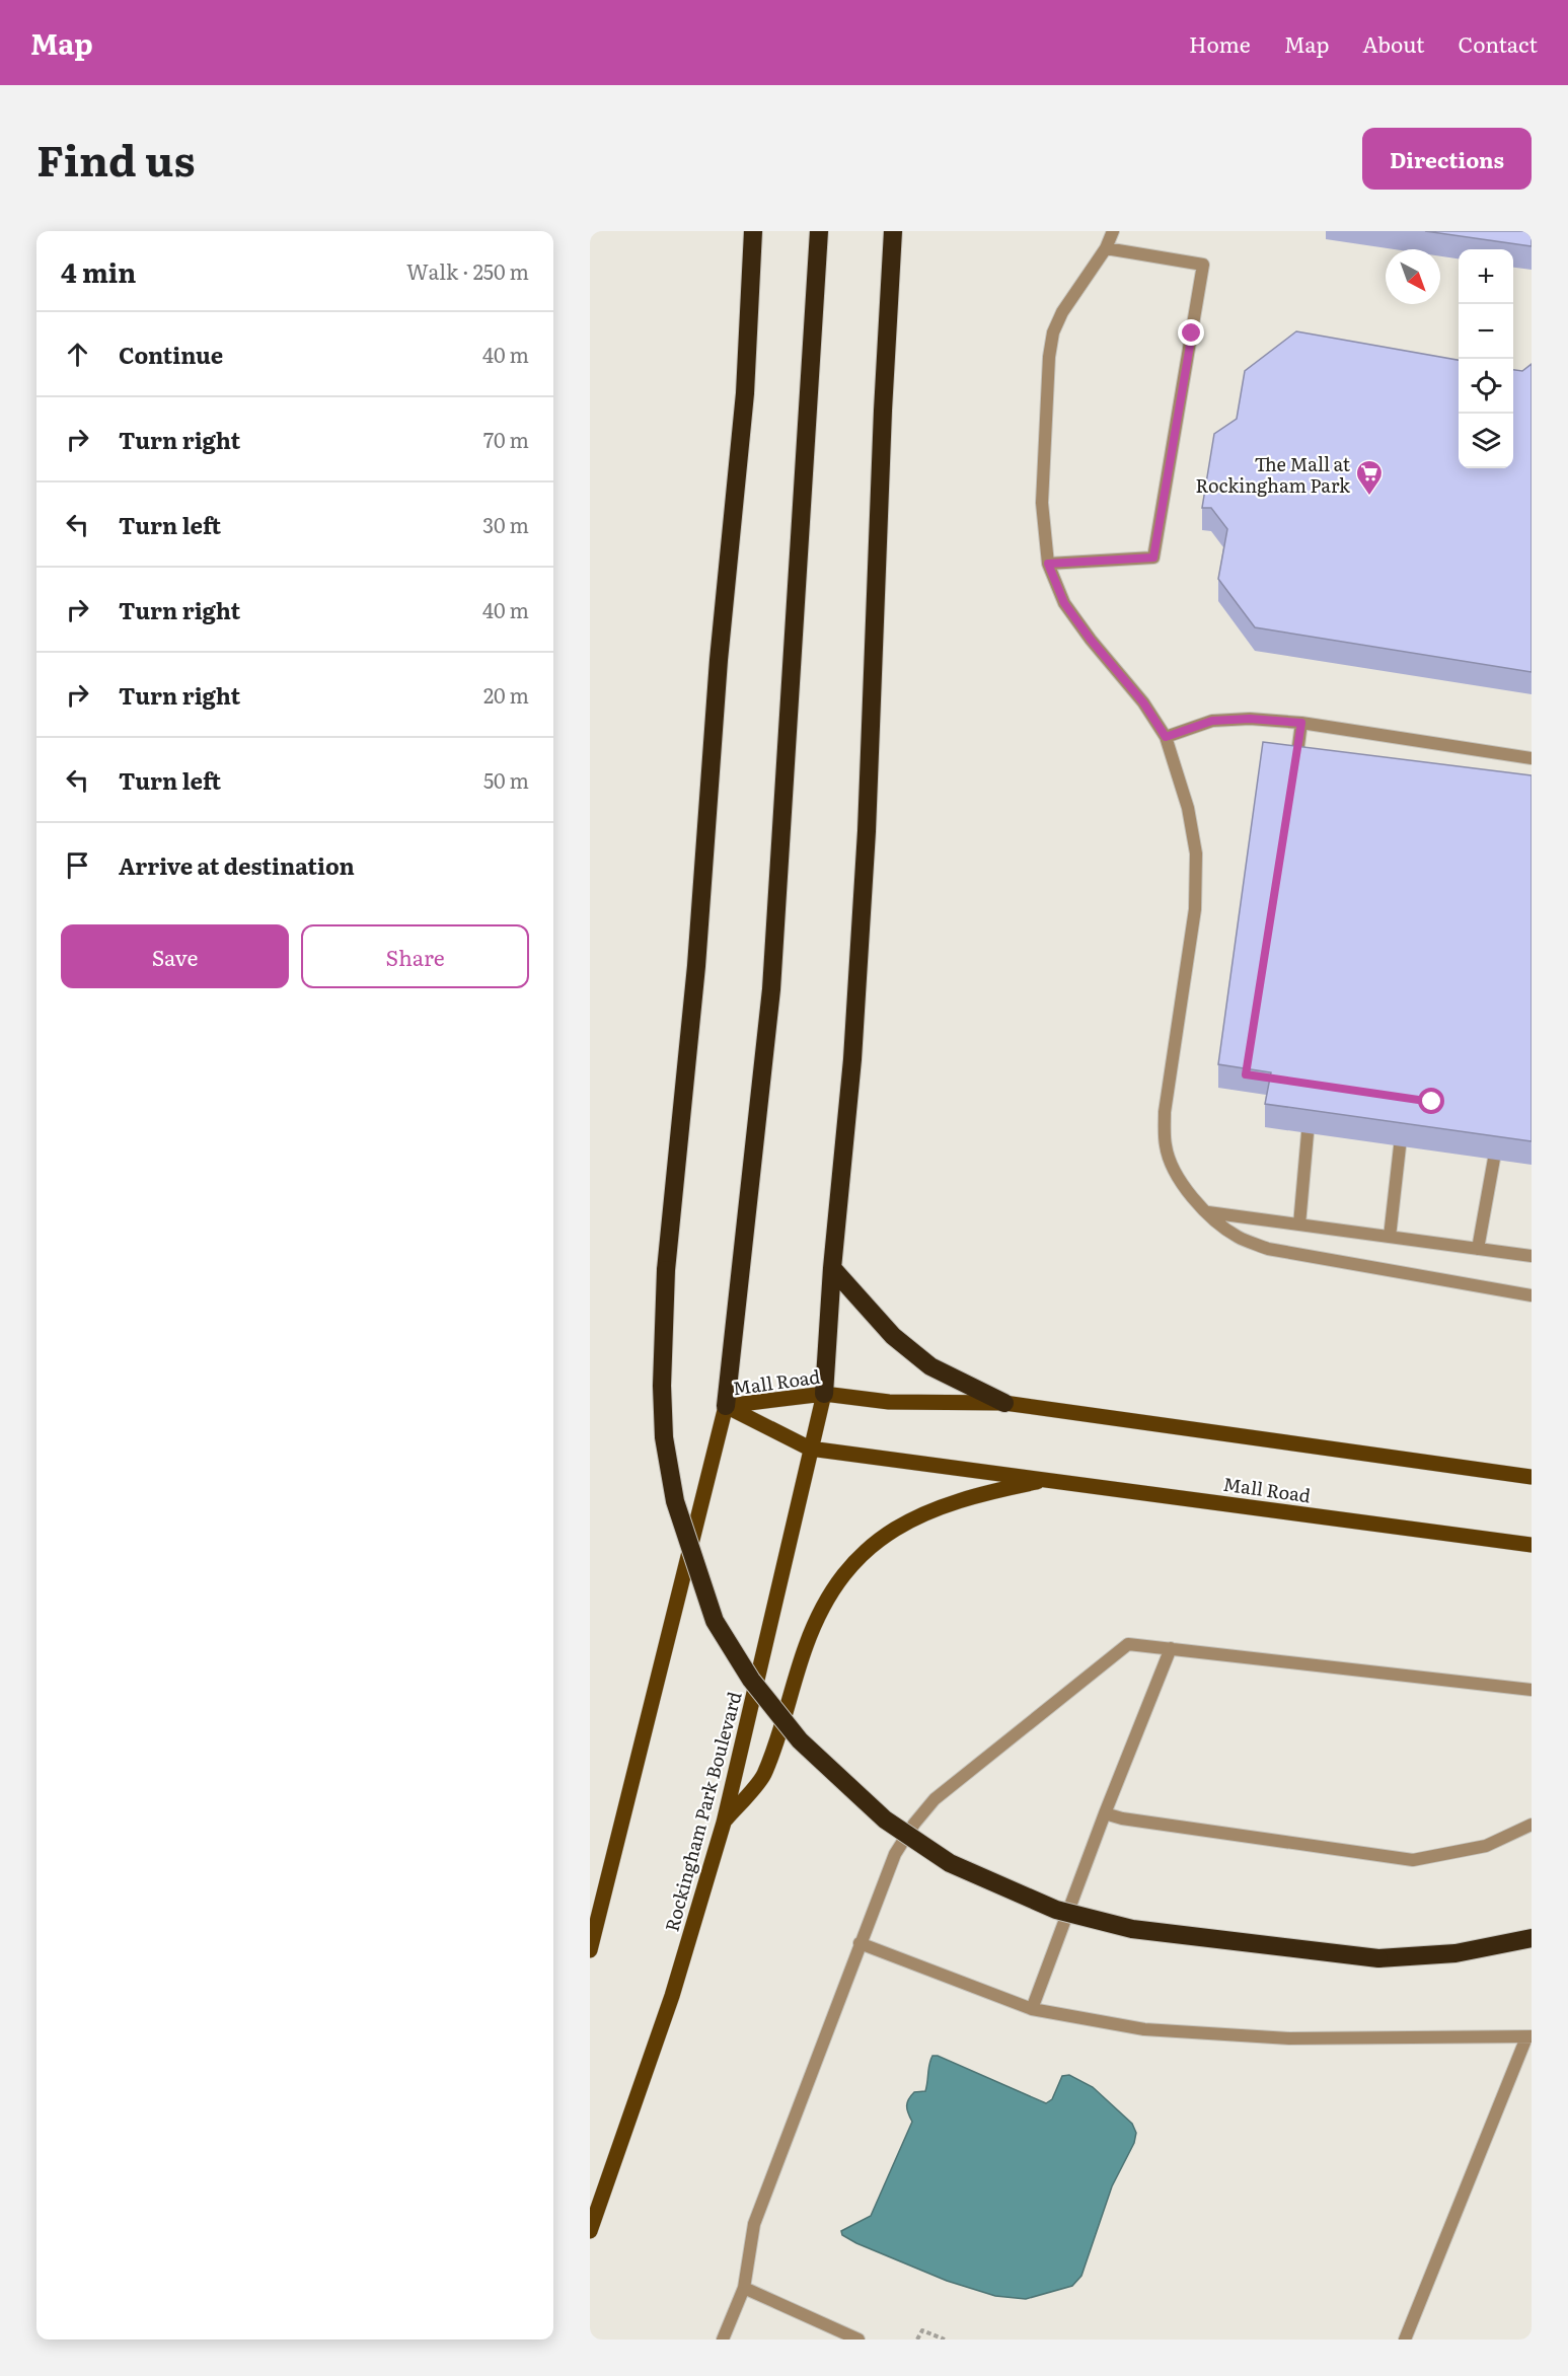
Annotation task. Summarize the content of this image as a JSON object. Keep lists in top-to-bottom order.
{
  "streets": {
    "main road": ["Mall Road", "Rockingham Park Boulevard"]
  },
  "crossings": [
    ["Mall Road", "Rockingham Park Boulevard"]
  ],
  "places": {
    "supermarket": ["The Mall at Rockingham Park"]
  },
  "north": "bottom right",
  "page": {
    "header": "Map",
    "nav": [
      "Home",
      "Map",
      "About",
      "Contact"
    ],
    "title": "Find us",
    "buttons": [
      "Directions",
      ["Save", "Share"]
    ],
    "heading": ["4 min", "Walk · 250 m"],
    "map_buttons": ["+", "−"],
    "list": [
      ["Continue", "40 m"],
      ["Turn right", "70 m"],
      ["Turn left", "30 m"],
      ["Turn right", "40 m"],
      ["Turn right", "20 m"],
      ["Turn left", "50 m"],
      "Arrive at destination"
    ]
  }
}
